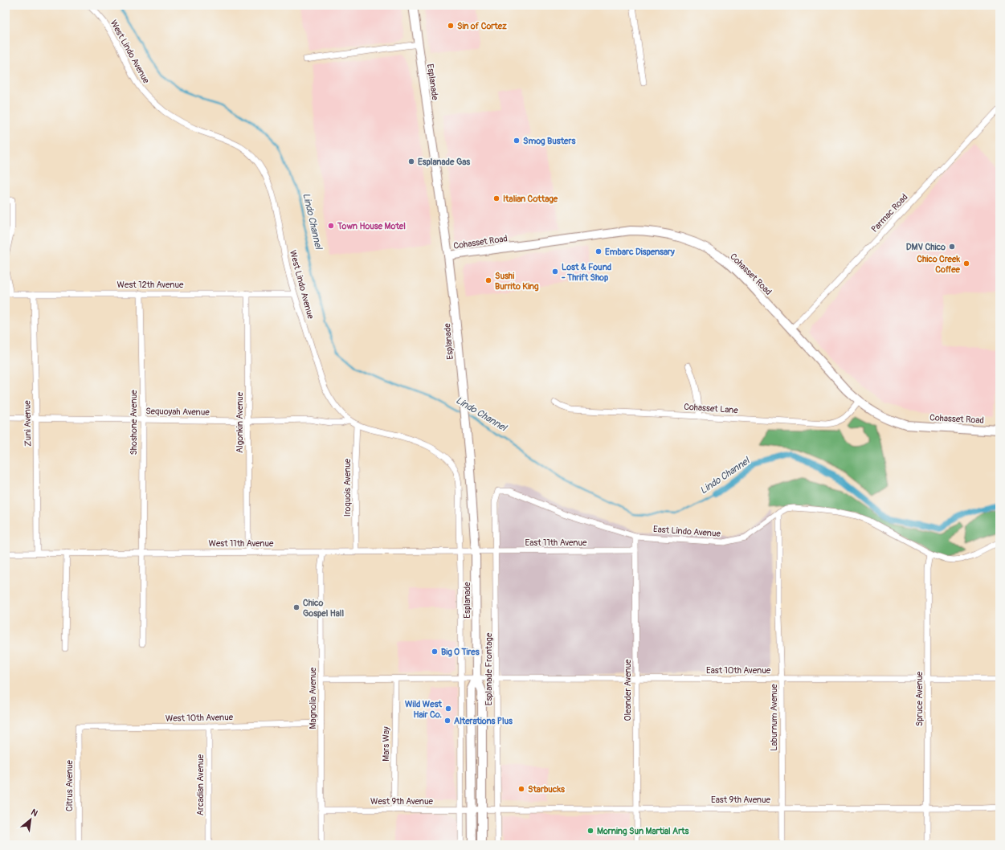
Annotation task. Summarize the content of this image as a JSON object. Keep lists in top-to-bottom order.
{
  "streets": {
    "main road": ["Esplanade", "Cohasset Road"],
    "street": [
      "West Lindo Avenue",
      "Parmac Road",
      "West 12th Avenue",
      "Cohasset Lane",
      "Sequoyah Avenue",
      "Shoshone Avenue",
      "Algonkin Avenue",
      "Zuni Avenue",
      "Iroquois Avenue",
      "East Lindo Avenue",
      "East 11th Avenue",
      "West 11th Avenue",
      "Esplanade Frontage",
      "East 10th Avenue",
      "Oleander Avenue",
      "Magnolia Avenue",
      "Spruce Avenue",
      "West 10th Avenue",
      "Laburnum Avenue",
      "Mars Way",
      "Arcadian Avenue",
      "Citrus Avenue",
      "East 9th Avenue",
      "West 9th Avenue"
    ]
  },
  "crossings": [
    ["West Lindo Avenue", "West 12th Avenue"],
    ["West Lindo Avenue", "Sequoyah Avenue"],
    ["West Lindo Avenue", "Iroquois Avenue"],
    ["West Lindo Avenue", "West 11th Avenue"],
    ["Esplanade", "Cohasset Road"],
    ["Esplanade", "East 11th Avenue"],
    ["Esplanade", "West 11th Avenue"],
    ["Esplanade", "East 10th Avenue"],
    ["Esplanade", "East 9th Avenue"],
    ["Esplanade", "West 9th Avenue"],
    ["Parmac Road", "Cohasset Road"],
    ["Cohasset Road", "Cohasset Lane"],
    ["West 12th Avenue", "Shoshone Avenue"],
    ["West 12th Avenue", "Algonkin Avenue"],
    ["West 12th Avenue", "Zuni Avenue"],
    ["Sequoyah Avenue", "Shoshone Avenue"],
    ["Sequoyah Avenue", "Algonkin Avenue"],
    ["Sequoyah Avenue", "Zuni Avenue"],
    ["Shoshone Avenue", "West 11th Avenue"],
    ["Algonkin Avenue", "West 11th Avenue"],
    ["Zuni Avenue", "West 11th Avenue"],
    ["Iroquois Avenue", "West 11th Avenue"],
    ["East Lindo Avenue", "Esplanade Frontage"],
    ["East Lindo Avenue", "Oleander Avenue"],
    ["East Lindo Avenue", "Spruce Avenue"],
    ["East Lindo Avenue", "Laburnum Avenue"],
    ["East 11th Avenue", "West 11th Avenue"],
    ["East 11th Avenue", "Esplanade Frontage"],
    ["East 11th Avenue", "Oleander Avenue"],
    ["West 11th Avenue", "Magnolia Avenue"],
    ["Esplanade Frontage", "East 10th Avenue"],
    ["Esplanade Frontage", "East 9th Avenue"],
    ["East 10th Avenue", "Oleander Avenue"],
    ["East 10th Avenue", "Spruce Avenue"],
    ["East 10th Avenue", "Laburnum Avenue"],
    ["Oleander Avenue", "East 9th Avenue"],
    ["Magnolia Avenue", "West 10th Avenue"],
    ["Magnolia Avenue", "West 9th Avenue"],
    ["Spruce Avenue", "East 9th Avenue"],
    ["West 10th Avenue", "Arcadian Avenue"],
    ["West 10th Avenue", "Citrus Avenue"],
    ["Laburnum Avenue", "East 9th Avenue"],
    ["Mars Way", "West 9th Avenue"],
    ["East 9th Avenue", "West 9th Avenue"]
  ],
  "water": ["Lindo Channel"],
  "places": [
    "Sin of Cortez",
    "Smog Busters",
    "Esplanade Gas",
    "Italian Cottage",
    "Town House Motel",
    "DMV Chico",
    "Embarc Dispensary",
    "Chico Creek Coffee",
    "Lost & Found - Thrift Shop",
    "Sushi Burrito King",
    "Chico Gospel Hall",
    "Big O Tires",
    "Wild West Hair Co.",
    "Alterations Plus",
    "Starbucks",
    "Morning Sun Martial Arts"
  ],
  "north": "top right"
}
